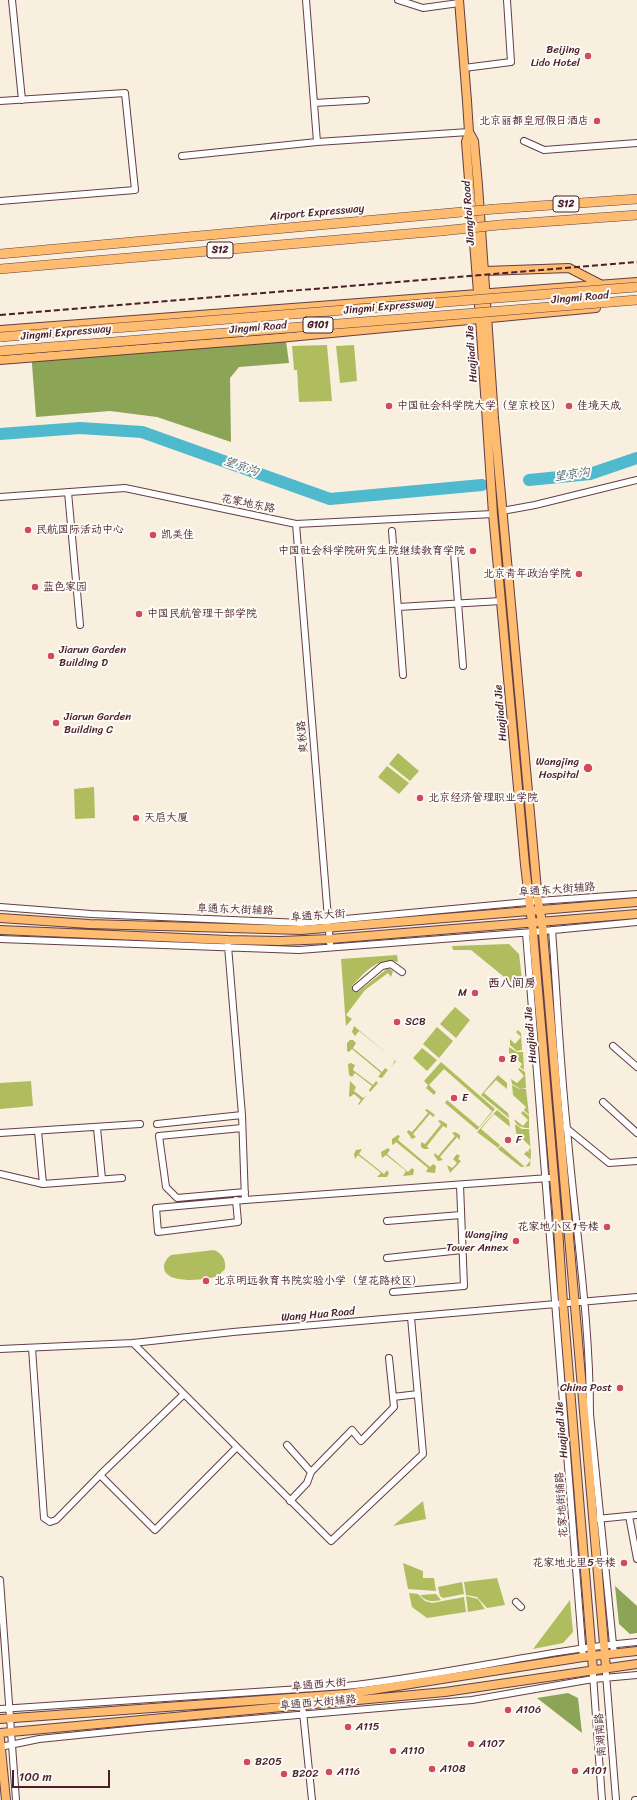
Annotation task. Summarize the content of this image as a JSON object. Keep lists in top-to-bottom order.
{
  "streets": {
    "highway": [
      "S12",
      "Airport Expressway",
      "Jingmi Expressway",
      "G101"
    ],
    "main road": [
      "Jiangtai Road",
      "Jingmi Road",
      "Huajiadi Jie",
      "阜通东大街",
      "阜通西大街"
    ],
    "street": [
      "花家地东路",
      "爽秋路",
      "阜通东大街辅路",
      "Wang Hua Road",
      "花家地街辅路",
      "阜通西大街辅路",
      "南湖南路"
    ]
  },
  "crossings": [
    ["Jiangtai Road", "Jingmi Road"],
    ["Jingmi Road", "Huajiadi Jie"],
    ["Huajiadi Jie", "花家地东路"],
    ["Huajiadi Jie", "阜通东大街辅路"],
    ["Huajiadi Jie", "阜通东大街"],
    ["Huajiadi Jie", "Wang Hua Road"],
    ["Huajiadi Jie", "花家地街辅路"],
    ["Huajiadi Jie", "阜通西大街"],
    ["Huajiadi Jie", "阜通西大街辅路"],
    ["Huajiadi Jie", "南湖南路"],
    ["花家地东路", "爽秋路"],
    ["爽秋路", "阜通东大街辅路"],
    ["爽秋路", "阜通东大街"],
    ["阜通东大街辅路", "阜通东大街"],
    ["Wang Hua Road", "花家地街辅路"],
    ["花家地街辅路", "阜通西大街"],
    ["花家地街辅路", "阜通西大街辅路"],
    ["阜通西大街", "南湖南路"],
    ["阜通西大街辅路", "南湖南路"]
  ],
  "districts": ["西八间房"],
  "water": ["望京沟"],
  "places": [
    "Beijing Lido Hotel",
    "北京丽都皇冠假日酒店",
    "中国社会科学院大学（望京校区）",
    "佳境天成",
    "民航国际活动中心",
    "凯美佳",
    "中国社会科学院研究生院继续教育学院",
    "北京青年政治学院",
    "蓝色家园",
    "中国民航管理干部学院",
    "Jiarun Garden Building D",
    "Jiarun Garden Building C",
    "Wangjing Hospital",
    "北京经济管理职业学院",
    "天启大厦",
    "M",
    "SCB",
    "B",
    "E",
    "F",
    "花家地小区1号楼",
    "Wangjing Tower Annex",
    "北京明远教育书院实验小学（望花路校区）",
    "China Post",
    "花家地北里5号楼",
    "A106",
    "A115",
    "A107",
    "A110",
    "B205",
    "A108",
    "A101",
    "A116",
    "B202"
  ],
  "scale_bar": "100 m"
}
